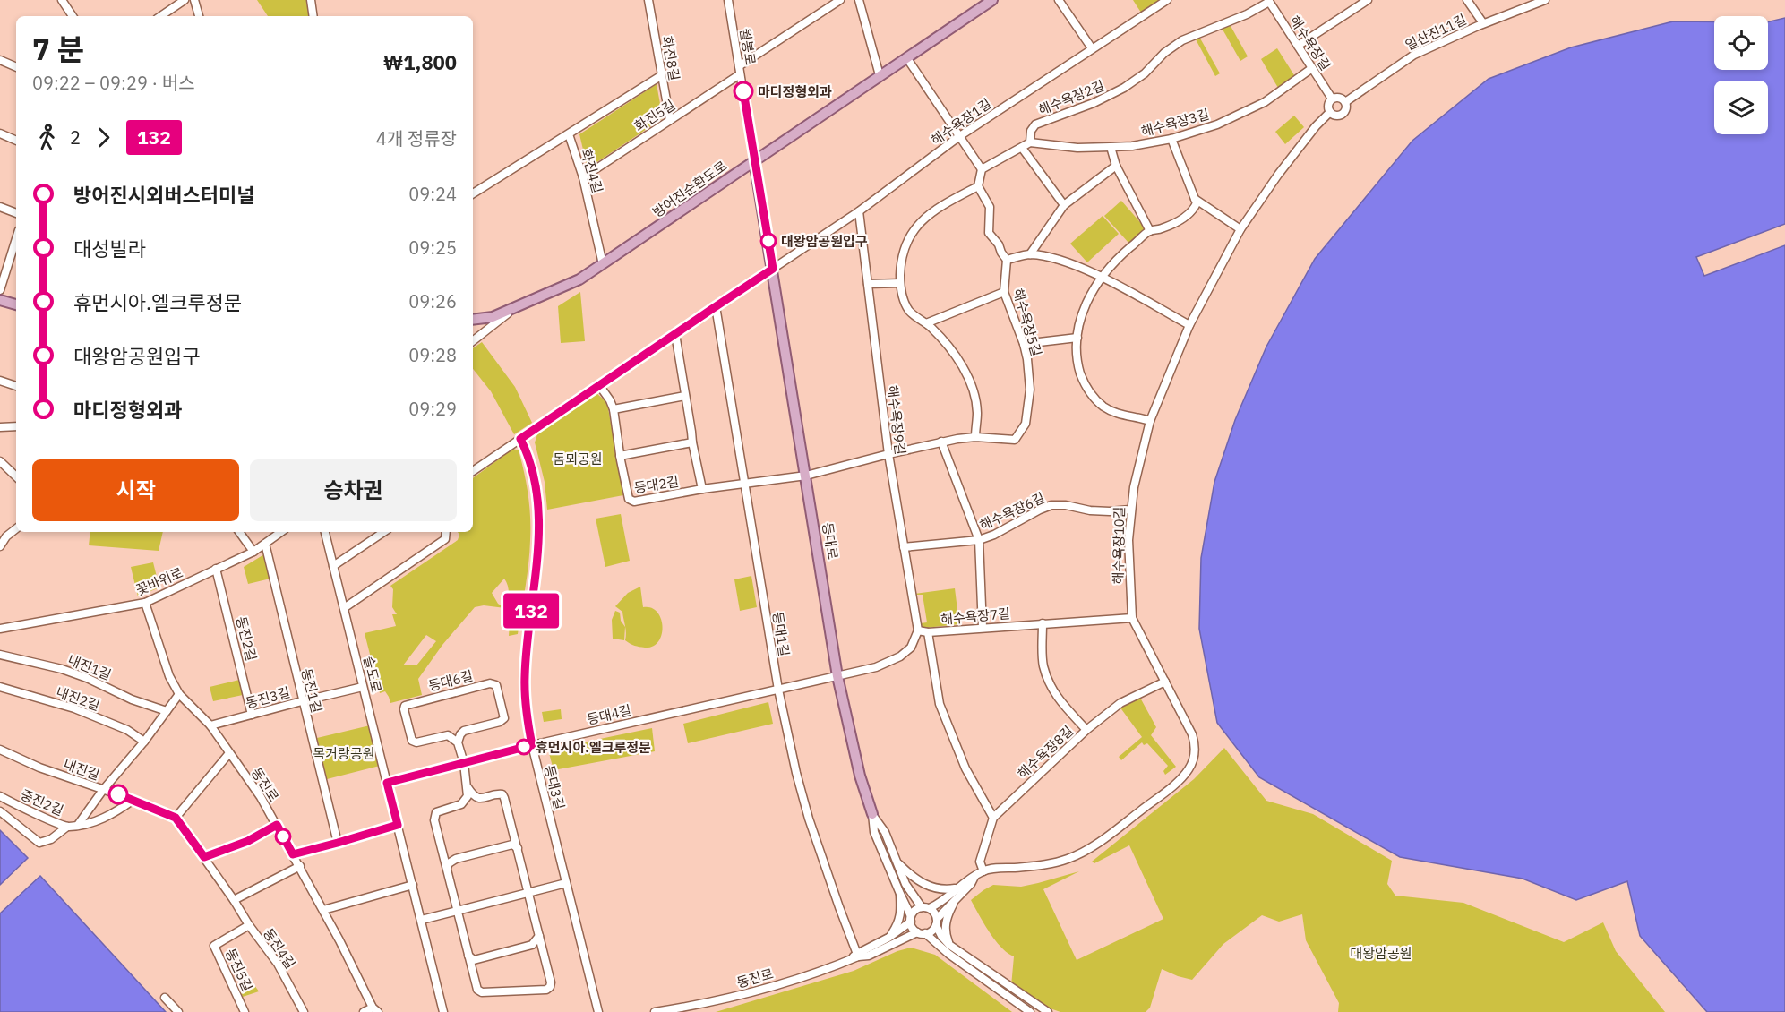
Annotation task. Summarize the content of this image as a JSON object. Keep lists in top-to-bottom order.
{
  "streets": {
    "main road": ["방어진순환도로", "등대로"],
    "street": [
      "일산진11길",
      "해수욕장길",
      "월봉로",
      "화진8길",
      "해수욕장2길",
      "화진5길",
      "해수욕장1길",
      "해수욕장3길",
      "화진4길",
      "해수욕장5길",
      "해수욕장9길",
      "등대2길",
      "해수욕장6길",
      "해수욕장10길",
      "꽃바위로",
      "해수욕장7길",
      "등대1길",
      "동진2길",
      "내진1길",
      "슬도로",
      "등대6길",
      "동진1길",
      "동진3길",
      "내진2길",
      "등대4길",
      "해수욕장8길",
      "내진길",
      "동진로",
      "등대3길",
      "중진2길",
      "동진4길",
      "동진5길"
    ]
  },
  "crossings": [
    ["일산진11길", "해수욕장길"],
    ["일산진11길", "해수욕장10길"],
    ["해수욕장길", "해수욕장2길"],
    ["해수욕장길", "해수욕장3길"],
    ["해수욕장길", "해수욕장10길"],
    ["월봉로", "화진5길"],
    ["월봉로", "방어진순환도로"],
    ["월봉로", "등대로"],
    ["화진8길", "화진5길"],
    ["해수욕장2길", "해수욕장3길"],
    ["화진5길", "화진4길"],
    ["해수욕장1길", "해수욕장9길"],
    ["해수욕장1길", "등대로"],
    ["화진4길", "방어진순환도로"],
    ["방어진순환도로", "등대로"],
    ["해수욕장5길", "해수욕장9길"],
    ["해수욕장5길", "등대2길"],
    ["해수욕장5길", "등대로"],
    ["해수욕장5길", "등대1길"],
    ["해수욕장9길", "해수욕장6길"],
    ["해수욕장9길", "해수욕장7길"],
    ["등대2길", "등대1길"],
    ["해수욕장6길", "해수욕장10길"],
    ["등대로", "등대4길"],
    ["해수욕장10길", "해수욕장7길"],
    ["해수욕장10길", "해수욕장8길"],
    ["꽃바위로", "동진2길"],
    ["꽃바위로", "동진1길"],
    ["꽃바위로", "동진로"],
    ["등대1길", "등대4길"],
    ["등대1길", "동진로"],
    ["동진2길", "동진3길"],
    ["내진1길", "내진길"],
    ["슬도로", "동진3길"],
    ["슬도로", "등대4길"],
    ["동진1길", "동진3길"],
    ["동진3길", "동진로"],
    ["내진2길", "내진길"],
    ["등대4길", "등대3길"],
    ["내진길", "동진로"],
    ["동진4길", "동진5길"]
  ],
  "parks": ["돔뫼공원", "목거랑공원", "대왕암공원"],
  "places": ["마디정형외과", "대왕암공원입구", "휴먼시아.엘크루정문"],
  "lines": ["bus line 132"],
  "page": {
    "on_map": "132",
    "heading": ["7 분", "09:22 – 09:29 · 버스", "₩1,800"],
    "legs": ["2", "132", "4개 정류장"],
    "list": [
      {
        "name": "방어진시외버스터미널",
        "value": "09:24"
      },
      {
        "name": "대성빌라",
        "value": "09:25"
      },
      {
        "name": "휴먼시아.엘크루정문",
        "value": "09:26"
      },
      {
        "name": "대왕암공원입구",
        "value": "09:28"
      },
      {
        "name": "마디정형외과",
        "value": "09:29"
      }
    ],
    "buttons": ["시작", "승차권"]
  }
}
